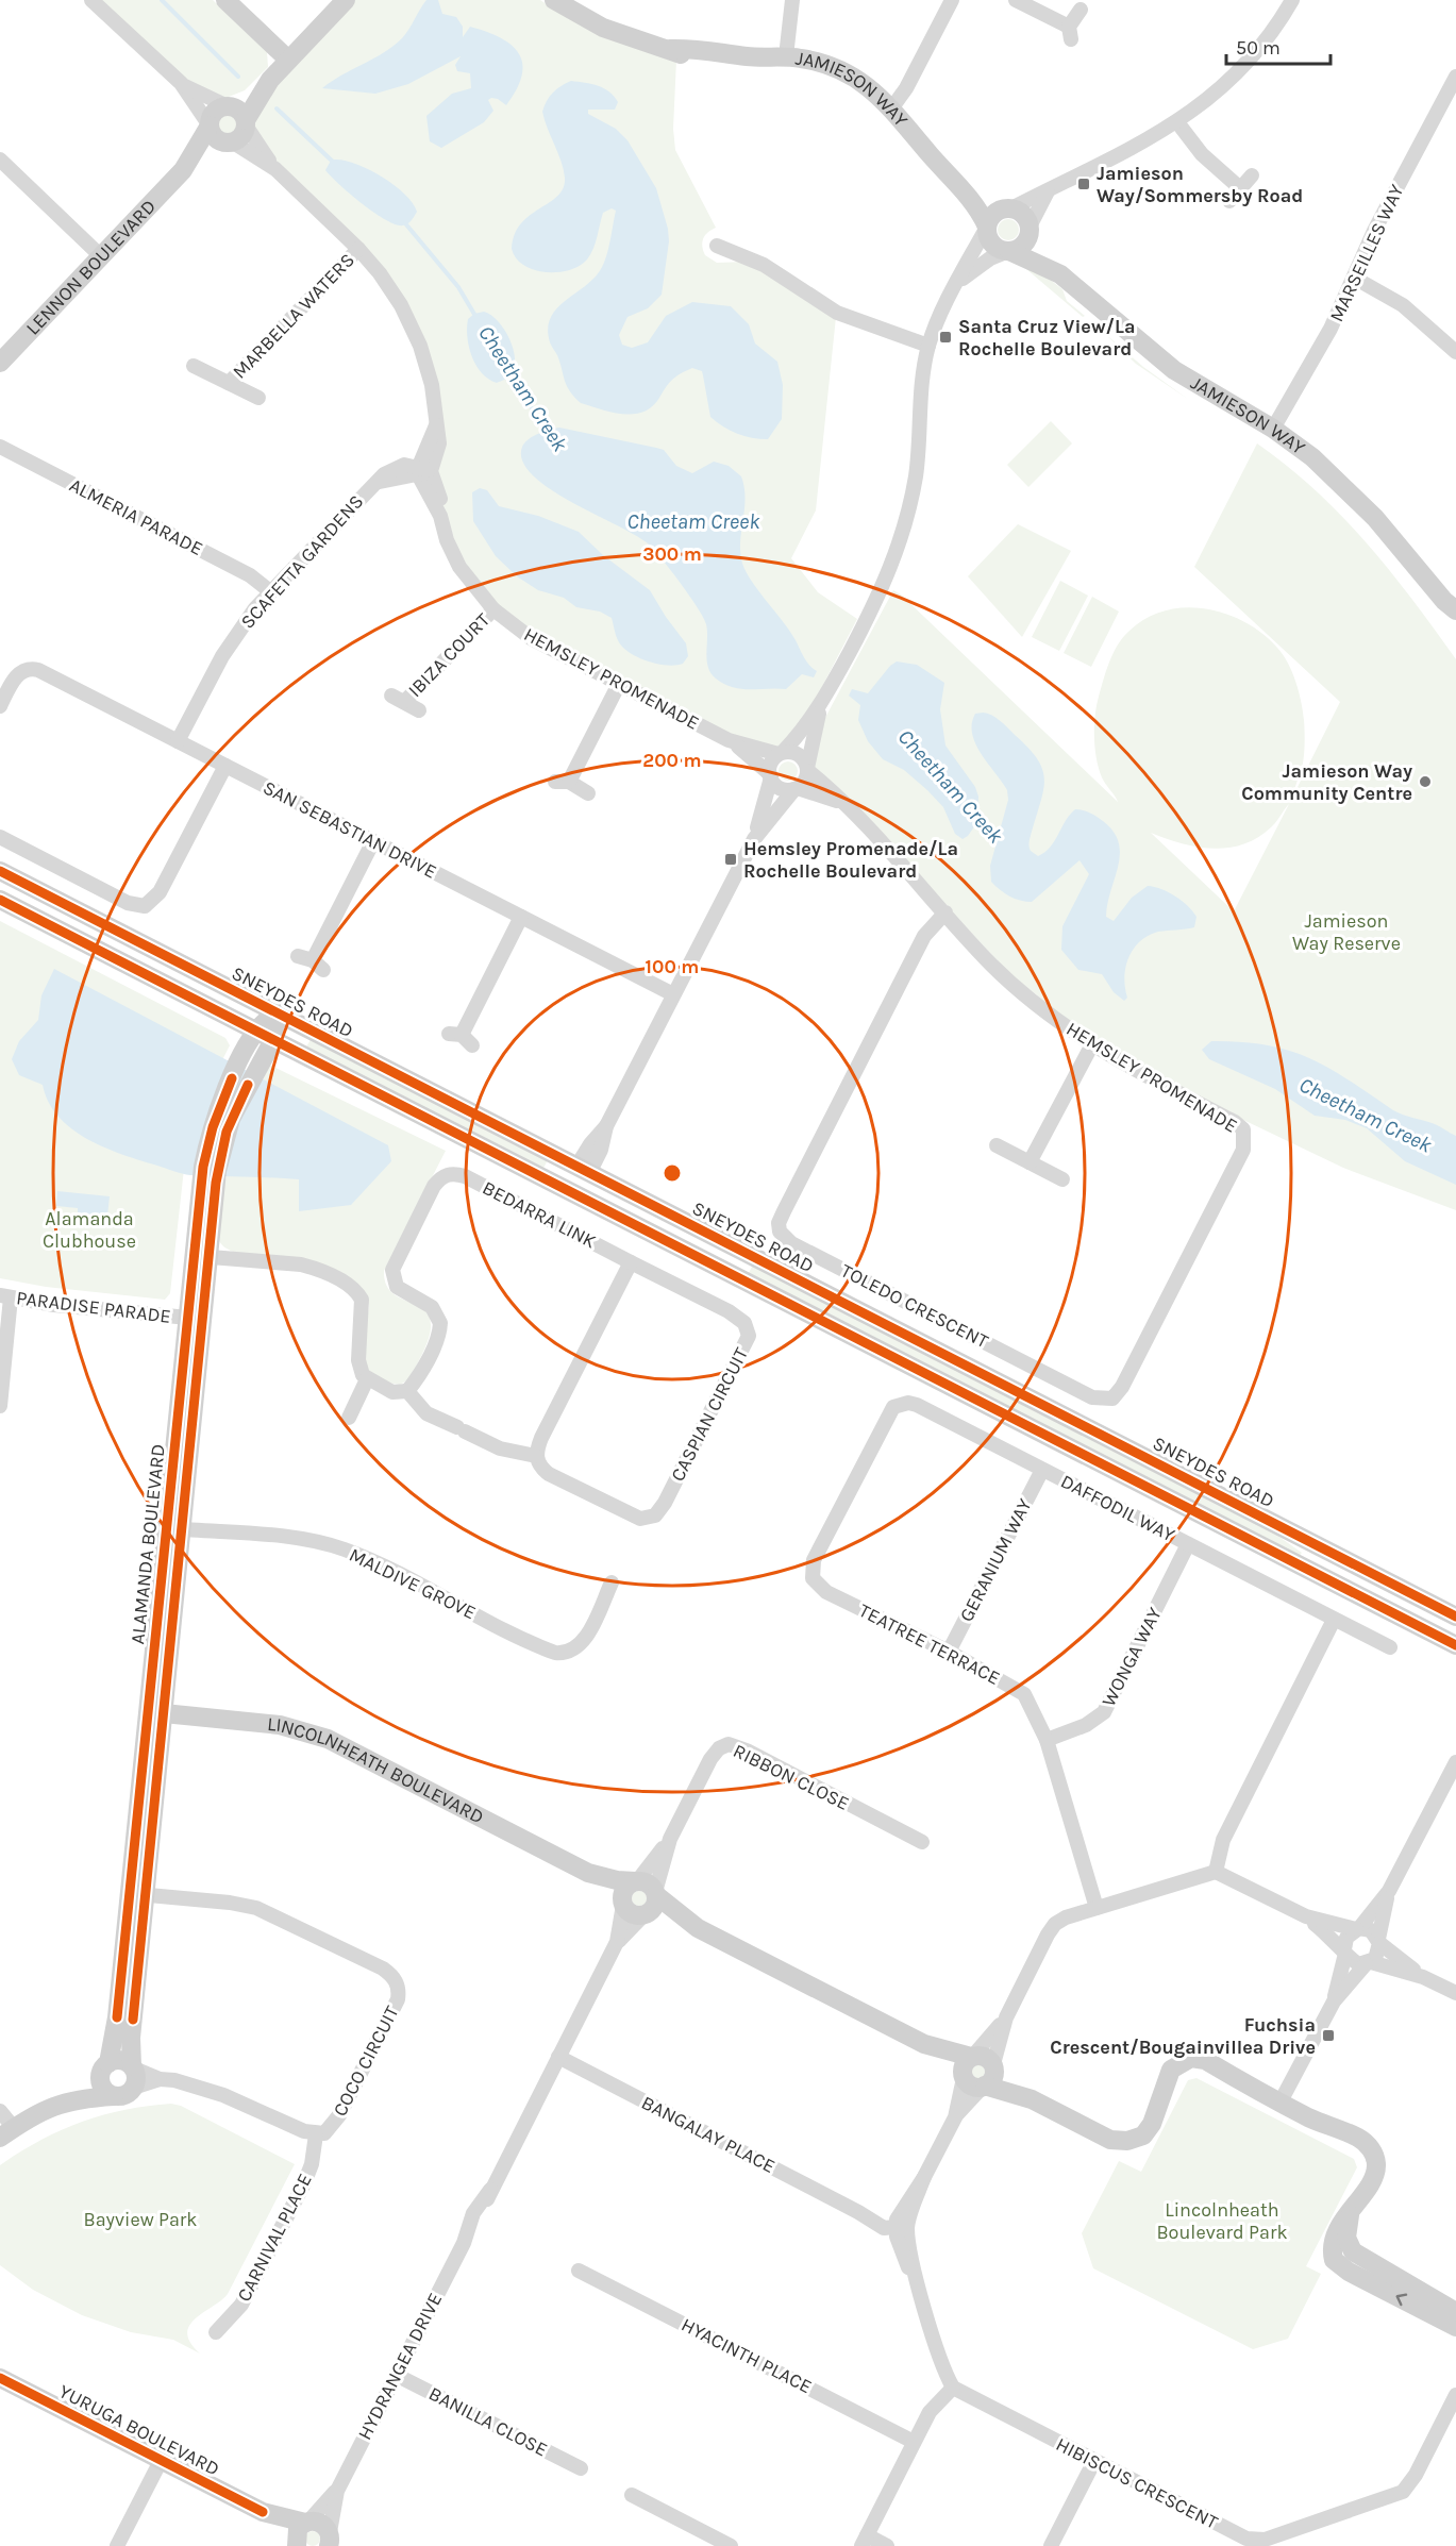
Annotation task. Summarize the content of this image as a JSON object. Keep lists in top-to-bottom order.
{
  "streets": {
    "street": [
      "JAMIESON WAY",
      "MARSEILLES WAY",
      "LENNON BOULEVARD",
      "MARBELLA WATERS",
      "ALMERIA PARADE",
      "SCAFETTA GARDENS",
      "IBIZA COURT",
      "HEMSLEY PROMENADE",
      "SAN SEBASTIAN DRIVE",
      "SNEYDES ROAD",
      "BEDARRA LINK",
      "TOLEDO CRESCENT",
      "PARADISE PARADE",
      "CASPIAN CIRCUIT",
      "DAFFODIL WAY",
      "ALAMANDA BOULEVARD",
      "GERANIUM WAY",
      "MALDIVE GROVE",
      "TEATREE TERRACE",
      "WONGA WAY",
      "LINCOLNHEATH BOULEVARD",
      "RIBBON CLOSE",
      "COCO CIRCUIT",
      "BANGALAY PLACE",
      "CARNIVAL PLACE",
      "HYACINTH PLACE",
      "HYDRANGEA DRIVE",
      "BANILLA CLOSE",
      "YURUGA BOULEVARD",
      "HIBISCUS CRESCENT"
    ]
  },
  "crossings": [
    ["JAMIESON WAY", "MARSEILLES WAY"],
    ["ALMERIA PARADE", "SCAFETTA GARDENS"],
    ["SCAFETTA GARDENS", "HEMSLEY PROMENADE"],
    ["SCAFETTA GARDENS", "SAN SEBASTIAN DRIVE"],
    ["IBIZA COURT", "HEMSLEY PROMENADE"],
    ["HEMSLEY PROMENADE", "TOLEDO CRESCENT"],
    ["BEDARRA LINK", "CASPIAN CIRCUIT"],
    ["PARADISE PARADE", "ALAMANDA BOULEVARD"],
    ["DAFFODIL WAY", "GERANIUM WAY"],
    ["DAFFODIL WAY", "TEATREE TERRACE"],
    ["DAFFODIL WAY", "WONGA WAY"],
    ["ALAMANDA BOULEVARD", "MALDIVE GROVE"],
    ["ALAMANDA BOULEVARD", "LINCOLNHEATH BOULEVARD"],
    ["ALAMANDA BOULEVARD", "COCO CIRCUIT"],
    ["GERANIUM WAY", "TEATREE TERRACE"],
    ["TEATREE TERRACE", "WONGA WAY"],
    ["LINCOLNHEATH BOULEVARD", "RIBBON CLOSE"],
    ["LINCOLNHEATH BOULEVARD", "HYDRANGEA DRIVE"],
    ["RIBBON CLOSE", "HYDRANGEA DRIVE"],
    ["COCO CIRCUIT", "CARNIVAL PLACE"],
    ["BANGALAY PLACE", "HYDRANGEA DRIVE"],
    ["HYDRANGEA DRIVE", "BANILLA CLOSE"],
    ["HYDRANGEA DRIVE", "YURUGA BOULEVARD"]
  ],
  "water": ["Cheetham Creek", "Cheetam Creek"],
  "parks": [
    "Jamieson Way Reserve",
    "Alamanda Clubhouse",
    "Lincolnheath Boulevard Park",
    "Bayview Park"
  ],
  "places": {
    "transit": [
      "Jamieson Way/Sommersby Road",
      "Santa Cruz View/La Rochelle Boulevard",
      "Hemsley Promenade/La Rochelle Boulevard",
      "Fuchsia Crescent/Bougainvillea Drive"
    ],
    "other": ["Jamieson Way Community Centre"]
  },
  "scale_bar": "50 m",
  "rings": ["300 m", "200 m", "100 m"]
}
